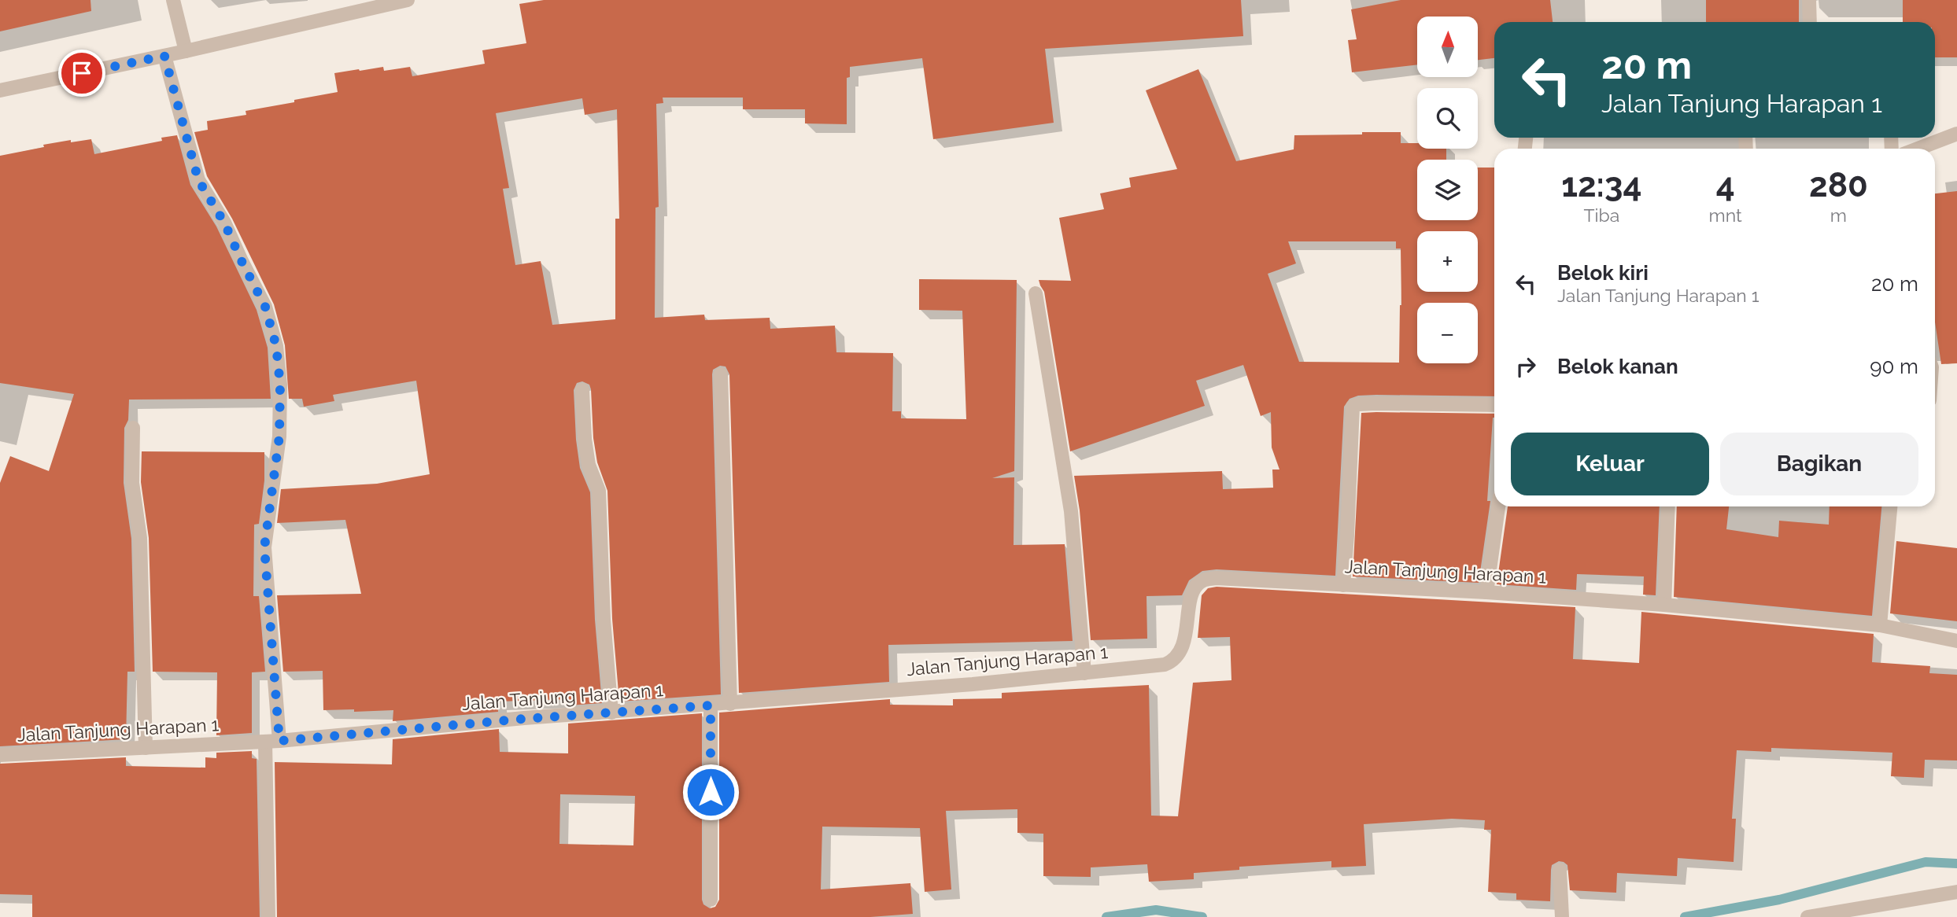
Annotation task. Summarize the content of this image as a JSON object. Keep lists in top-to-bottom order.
{
  "streets": {
    "street": ["Jalan Tanjung Harapan 1"]
  },
  "north": "top",
  "page": {
    "map_buttons": ["+", "−"],
    "turn": ["20 m", "Jalan Tanjung Harapan 1"],
    "eta": [
      "12:34",
      "Tiba",
      "4",
      "mnt",
      "280",
      "m"
    ],
    "list": [
      {
        "name": "Belok kiri",
        "note": "Jalan Tanjung Harapan 1",
        "value": "20 m"
      },
      {
        "name": "Belok kanan",
        "value": "90 m"
      }
    ],
    "buttons": ["Keluar", "Bagikan"]
  }
}
